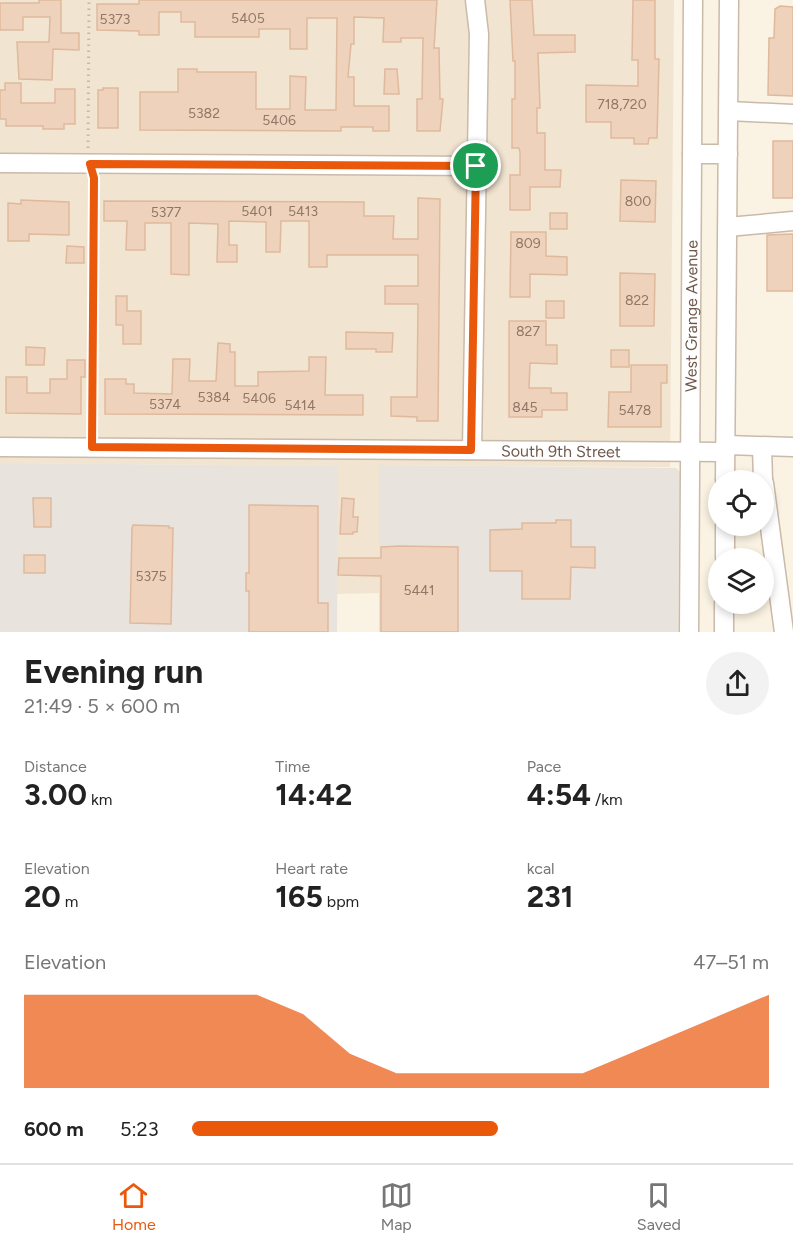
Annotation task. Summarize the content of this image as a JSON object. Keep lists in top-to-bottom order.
{
  "streets": {
    "street": ["West Grange Avenue", "South 9th Street"]
  },
  "crossings": [
    ["West Grange Avenue", "South 9th Street"]
  ],
  "house_numbers": [
    "5405",
    "5373",
    "718,720",
    "5382",
    "5406",
    "800",
    "5401",
    "5413",
    "5377",
    "809",
    "822",
    "827",
    "5384",
    "5406",
    "5374",
    "5414",
    "845",
    "5478",
    "5375",
    "5441"
  ],
  "page": {
    "heading": ["Evening run", "21:49 · 5 × 600 m"],
    "stats": [
      ["Distance", "3.00 km"],
      ["Time", "14:42"],
      ["Pace", "4:54 /km"],
      ["Elevation", "20 m"],
      ["Heart rate", "165 bpm"],
      ["kcal", "231"]
    ],
    "chart": ["Elevation", "47–51 m"],
    "list": [
      {
        "name": "600 m",
        "note": "5:23"
      }
    ],
    "tabs": ["Home", "Map", "Saved"]
  }
}
